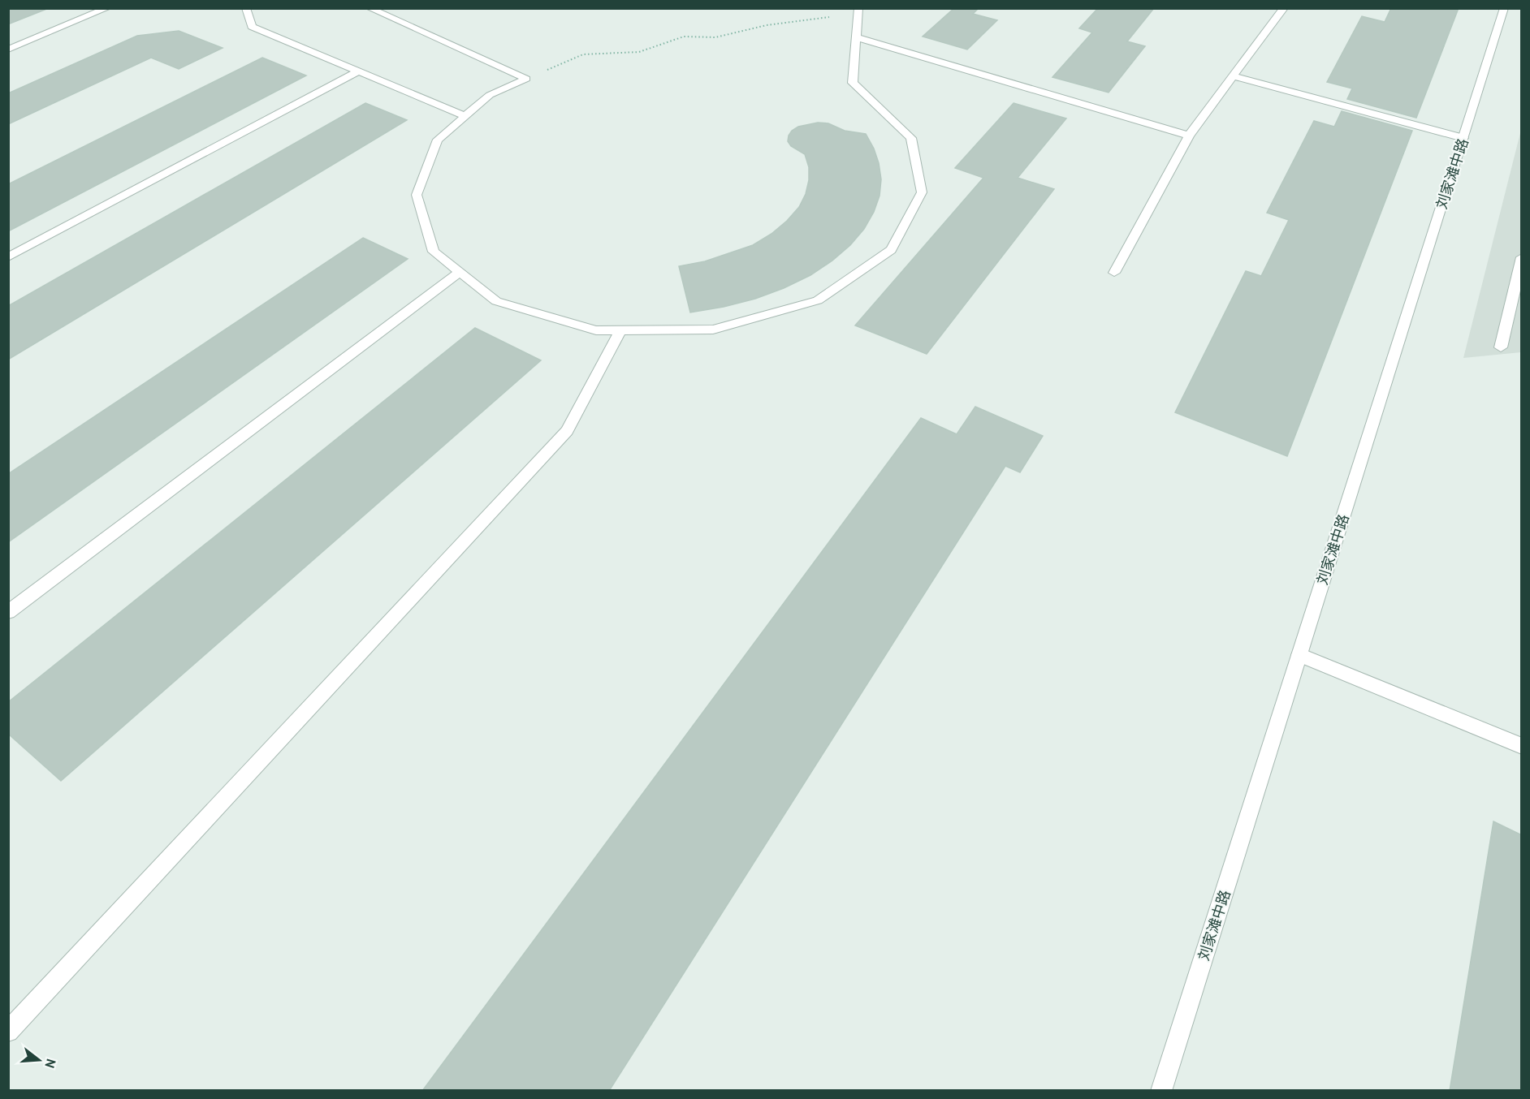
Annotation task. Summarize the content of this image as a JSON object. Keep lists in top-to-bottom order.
{
  "streets": {
    "street": ["刘家滩中路"]
  },
  "north": "right"
}
